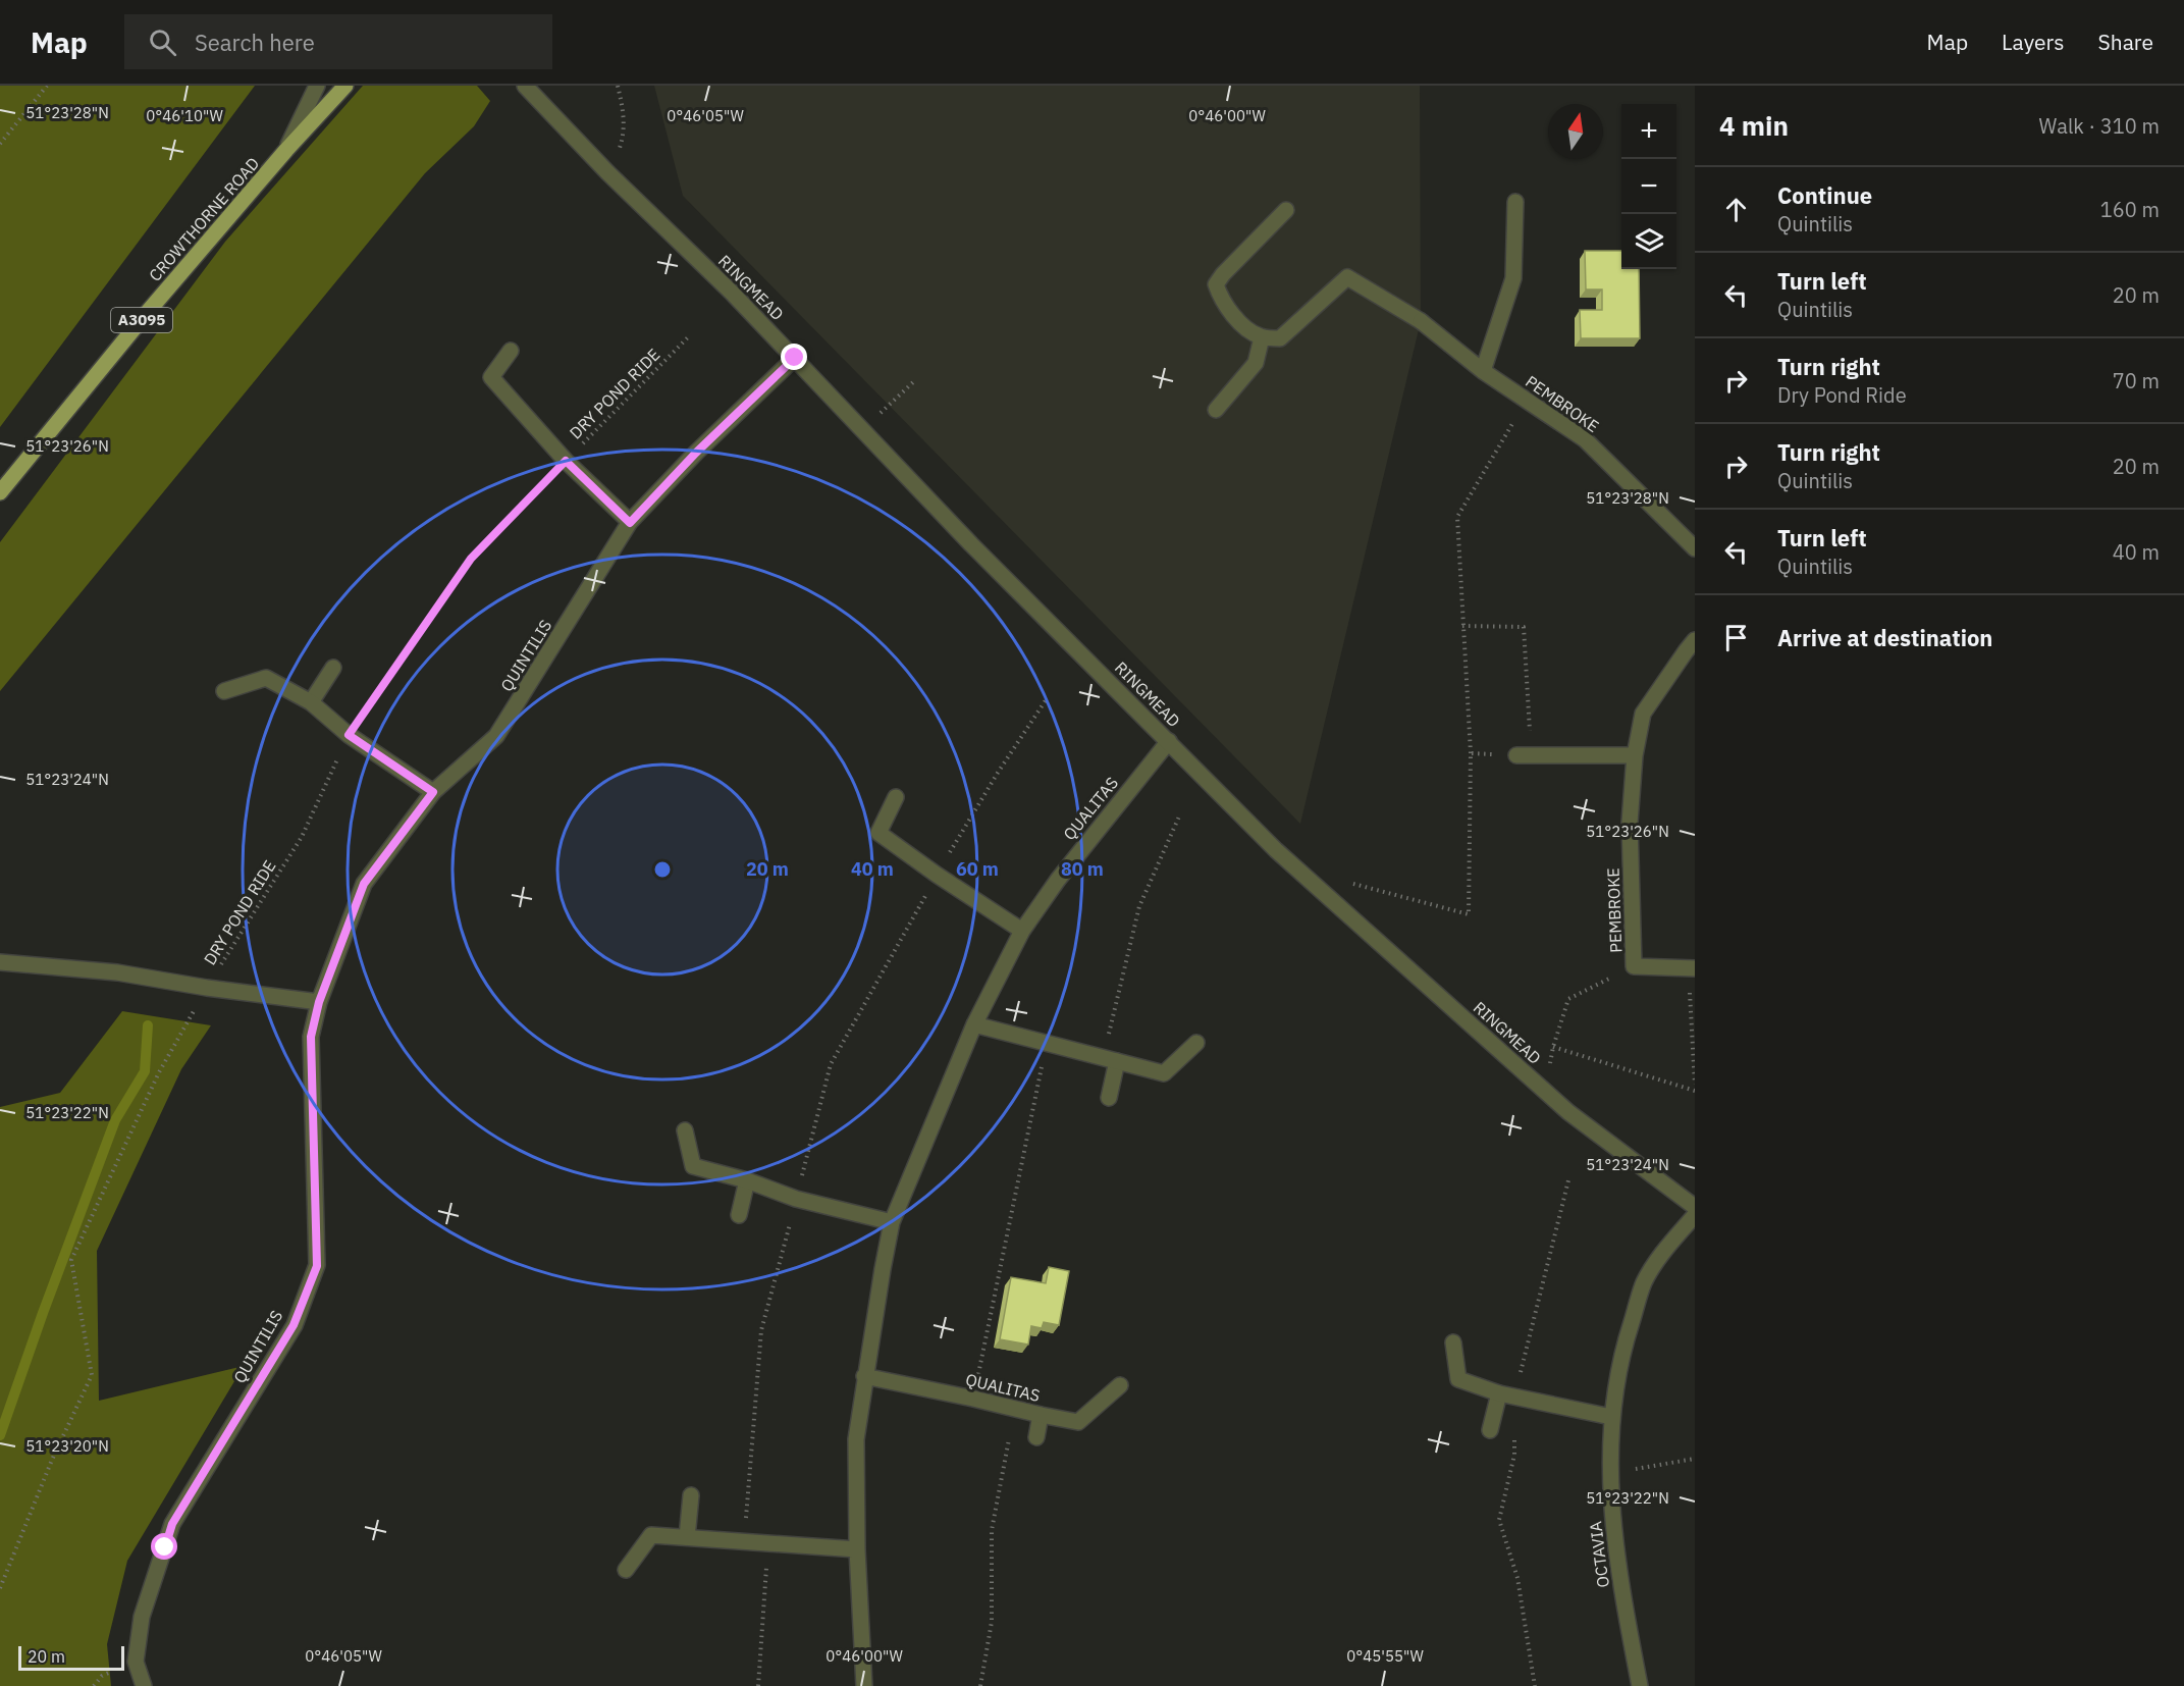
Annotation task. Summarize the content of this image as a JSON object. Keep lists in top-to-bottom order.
{
  "streets": {
    "main road": ["CROWTHORNE ROAD", "A3095"],
    "street": [
      "RINGMEAD",
      "PEMBROKE",
      "QUINTILIS",
      "QUALITAS",
      "OCTAVIA"
    ],
    "path": ["DRY POND RIDE"]
  },
  "crossings": [
    ["RINGMEAD", "QUINTILIS"],
    ["RINGMEAD", "QUALITAS"]
  ],
  "scale_bar": "20 m",
  "north": "top",
  "page": {
    "header": "Map",
    "search": "Search here",
    "nav": ["Map", "Layers", "Share"],
    "heading": ["4 min", "Walk · 310 m"],
    "map_buttons": ["+", "−"],
    "list": [
      ["Continue", "Quintilis", "160 m"],
      ["Turn left", "Quintilis", "20 m"],
      ["Turn right", "Dry Pond Ride", "70 m"],
      ["Turn right", "Quintilis", "20 m"],
      ["Turn left", "Quintilis", "40 m"],
      "Arrive at destination"
    ],
    "scale": "20 m"
  },
  "coordinates": [
    "51°23'28\"N",
    "0°46'10\"W",
    "0°46'05\"W",
    "0°46'00\"W",
    "51°23'26\"N",
    "51°23'24\"N",
    "51°23'22\"N",
    "51°23'20\"N",
    "0°45'55\"W"
  ],
  "rings": [
    "20 m",
    "40 m",
    "60 m",
    "80 m"
  ]
}
